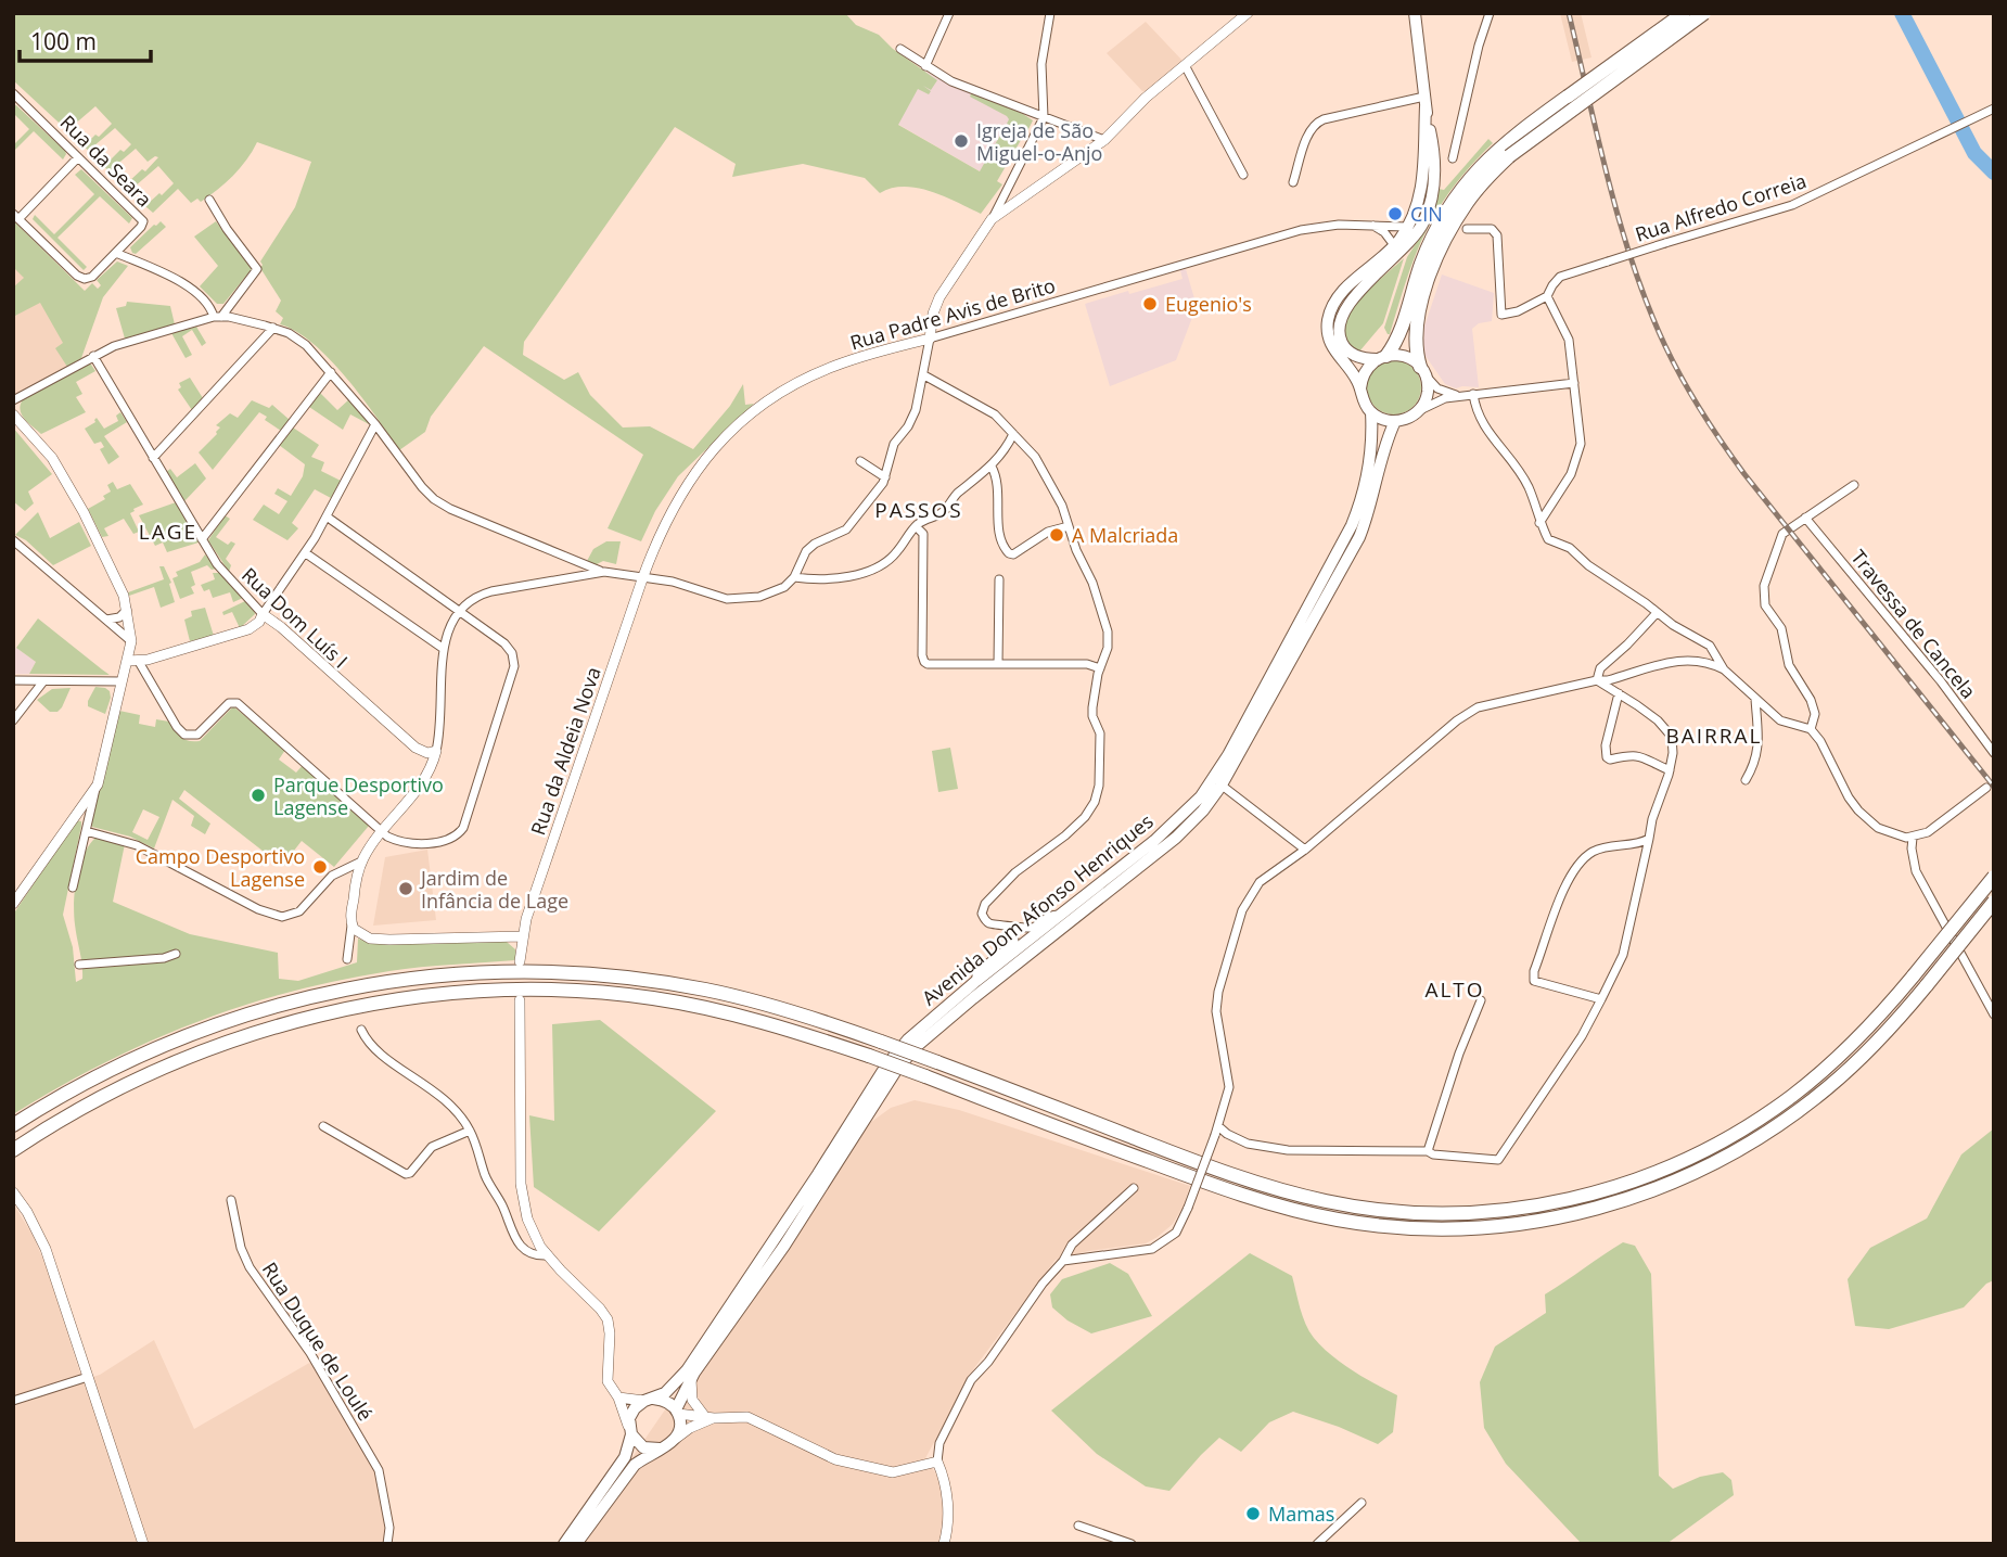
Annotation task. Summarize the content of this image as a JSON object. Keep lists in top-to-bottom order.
{
  "streets": {
    "main road": ["Avenida Dom Afonso Henriques"],
    "street": [
      "Rua da Seara",
      "Rua Alfredo Correia",
      "Rua Padre Avis de Brito",
      "Rua Dom Luís I",
      "Travessa de Cancela",
      "Rua da Aldeia Nova",
      "Rua Duque de Loulé"
    ]
  },
  "crossings": [
    ["Rua Padre Avis de Brito", "Rua da Aldeia Nova"],
    ["Rua Padre Avis de Brito", "Avenida Dom Afonso Henriques"]
  ],
  "districts": [
    "PASSOS",
    "LAGE",
    "BAIRRAL",
    "ALTO"
  ],
  "places": [
    "Igreja de São Miguel-o-Anjo",
    "CIN",
    "Eugenio's",
    "A Malcriada",
    "Parque Desportivo Lagense",
    "Campo Desportivo Lagense",
    "Jardim de Infância de Lage",
    "Mamas"
  ],
  "scale_bar": "100 m"
}
